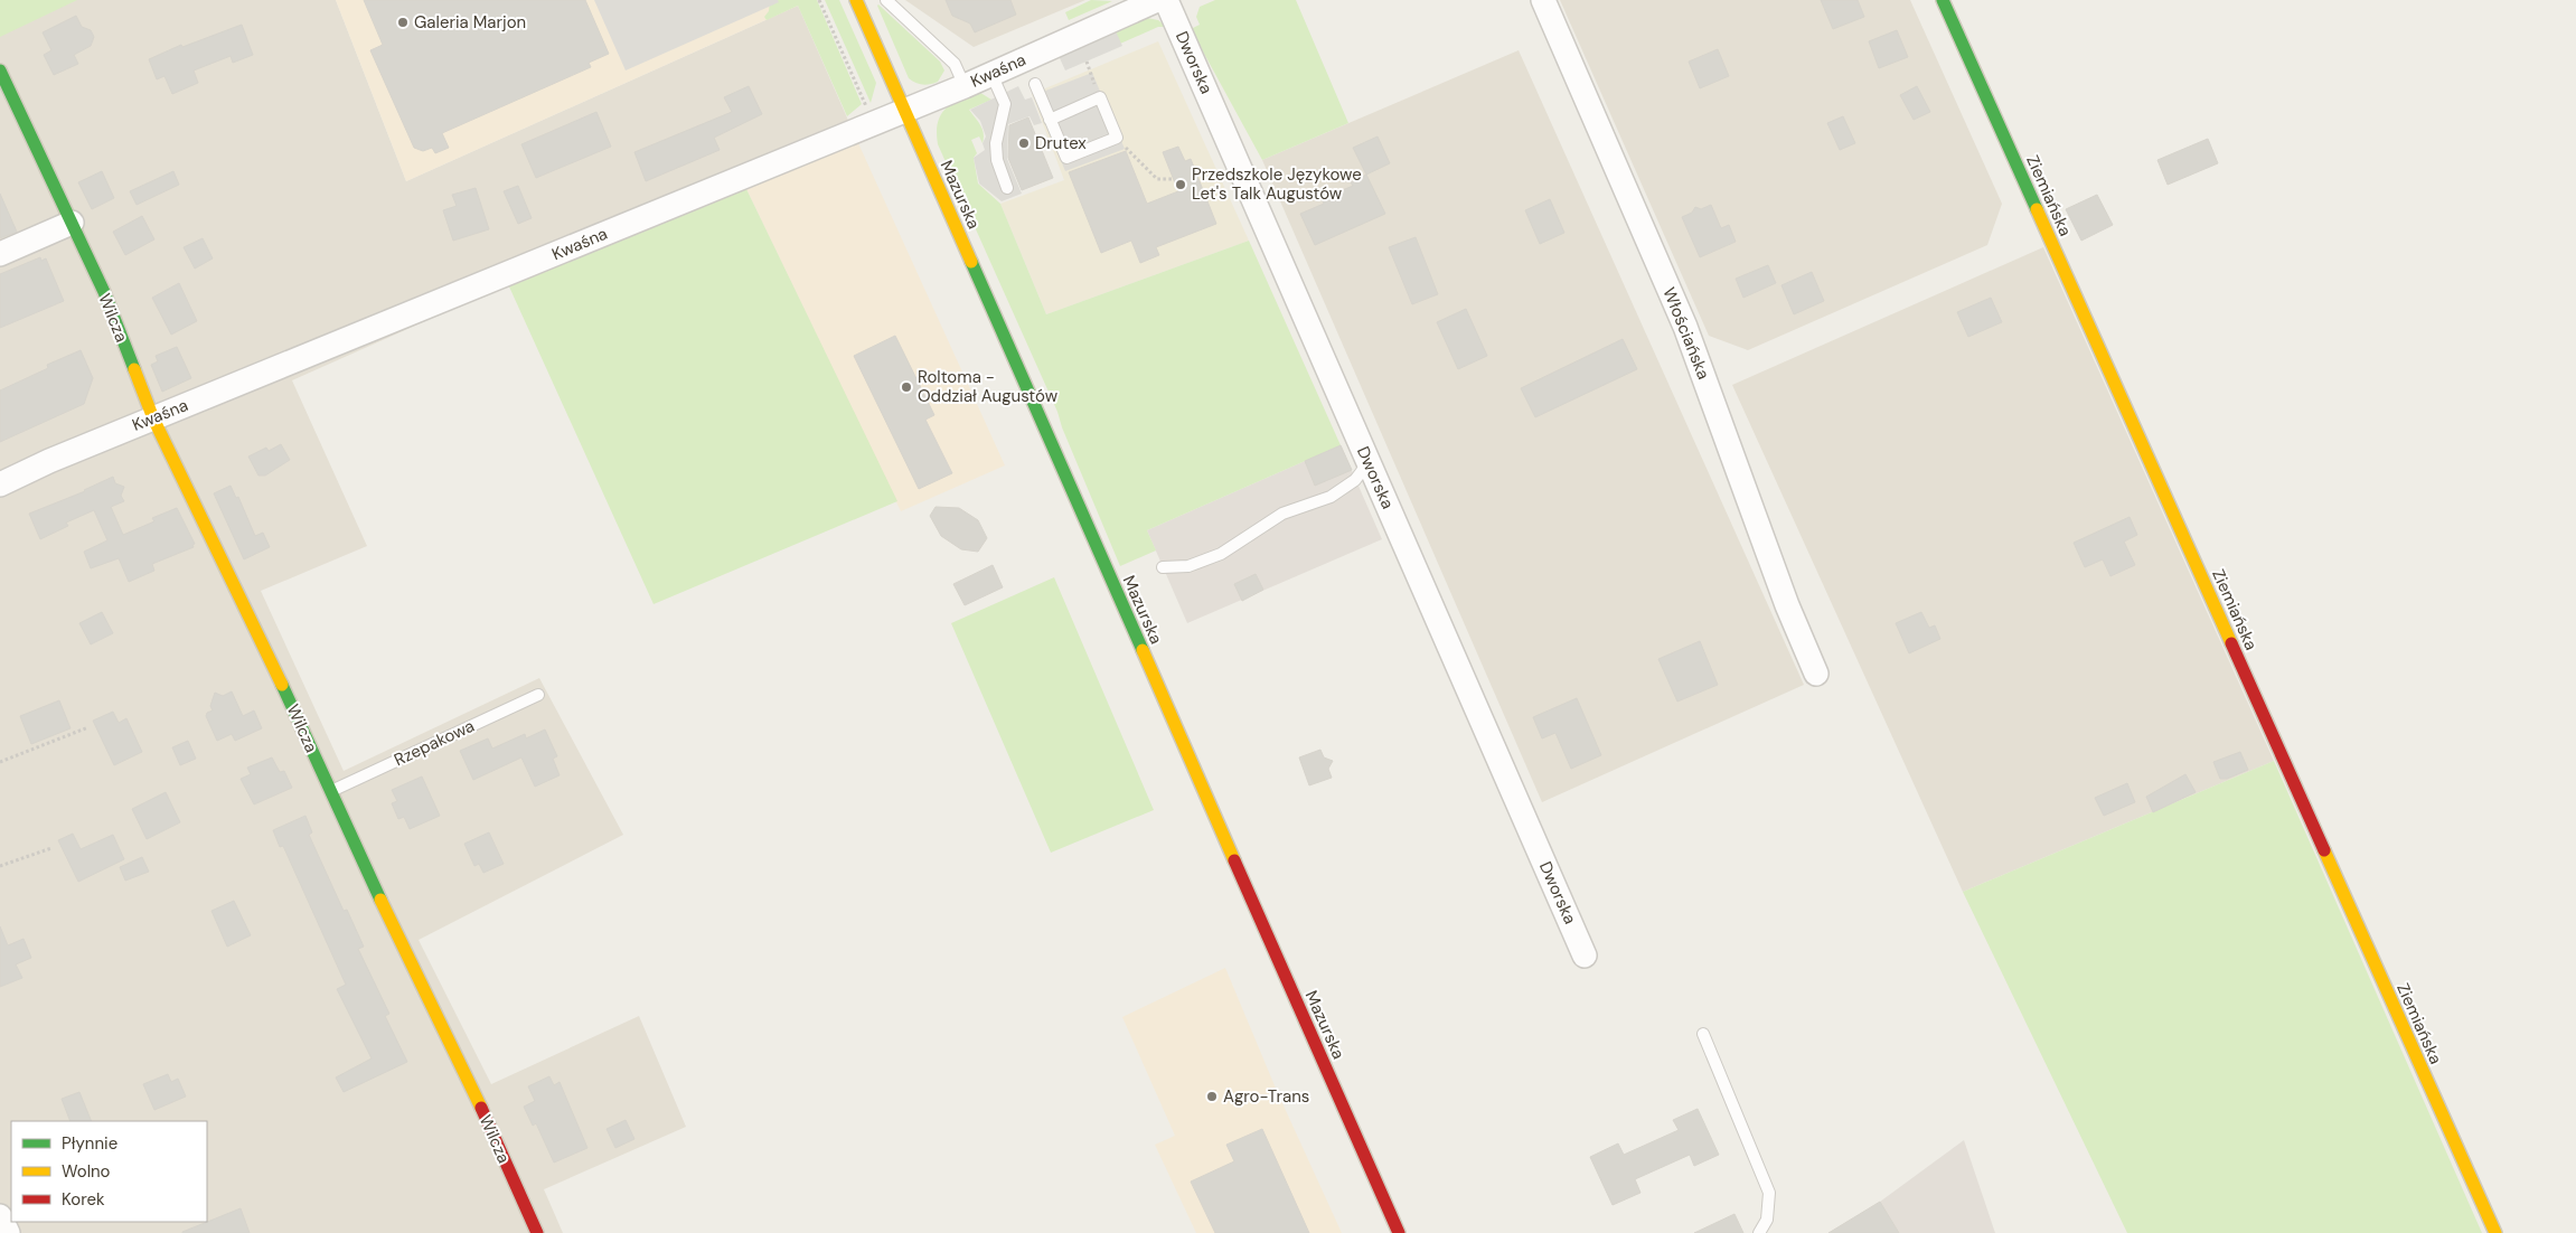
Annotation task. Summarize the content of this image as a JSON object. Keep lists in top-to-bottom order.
{
  "streets": {
    "street": [
      "Dworska",
      "Kwaśna",
      "Mazurska",
      "Ziemiańska",
      "Wilcza",
      "Włościańska"
    ],
    "lane": ["Rzepakowa"]
  },
  "crossings": [
    ["Kwaśna", "Mazurska"],
    ["Kwaśna", "Wilcza"],
    ["Wilcza", "Rzepakowa"]
  ],
  "places": [
    "Galeria Marjon",
    "Drutex",
    "Przedszkole Językowe Let's Talk Augustów",
    "Roltoma - Oddział Augustów",
    "Agro-Trans"
  ],
  "legend": ["Płynnie", "Wolno", "Korek"]
}
